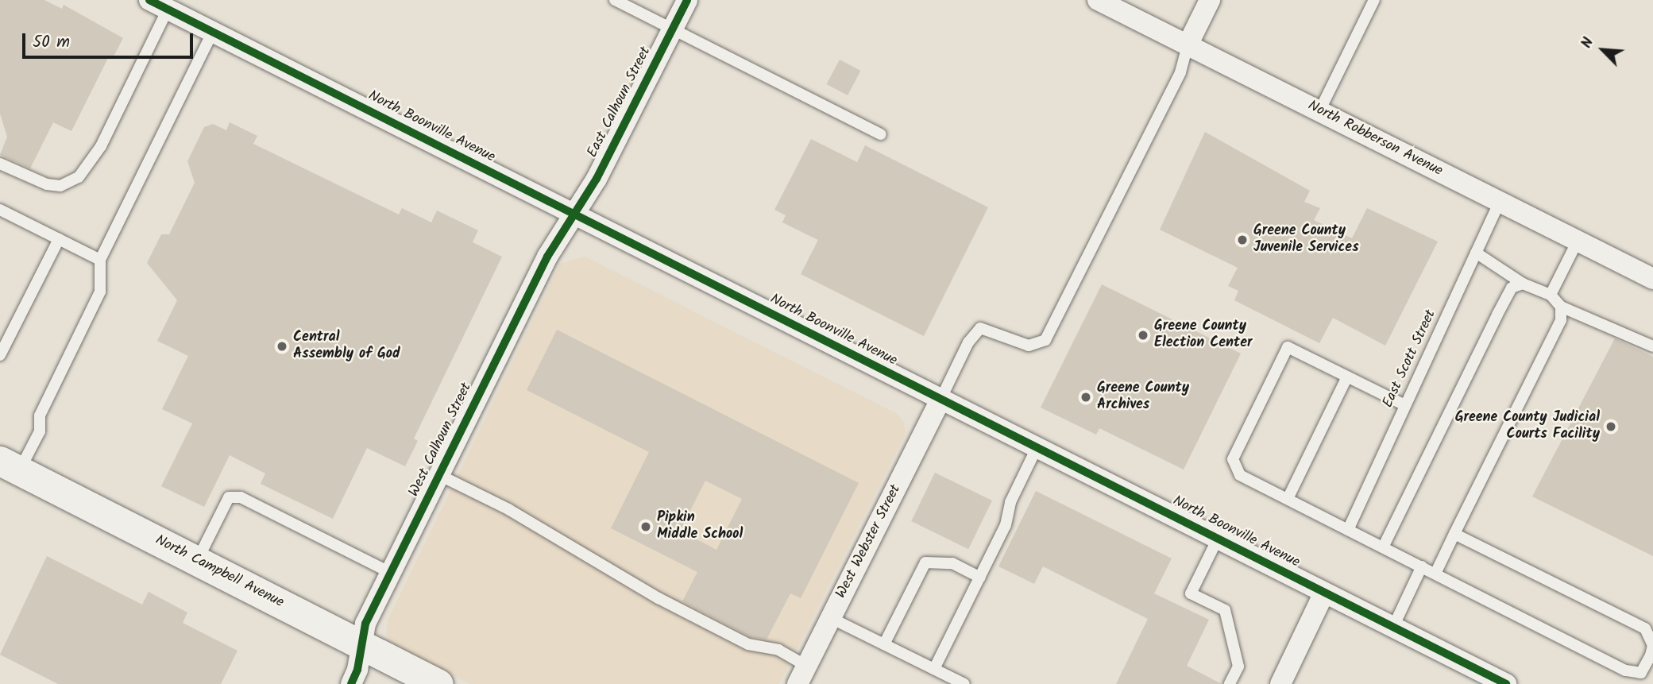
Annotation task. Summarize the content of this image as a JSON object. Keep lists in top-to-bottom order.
{
  "streets": {
    "main road": ["North Campbell Avenue"],
    "street": [
      "East Calhoun Street",
      "North Boonville Avenue",
      "North Robberson Avenue",
      "West Calhoun Street",
      "West Webster Street"
    ],
    "lane": ["East Scott Street"]
  },
  "crossings": [
    ["East Calhoun Street", "North Boonville Avenue"],
    ["East Calhoun Street", "West Calhoun Street"],
    ["North Boonville Avenue", "West Calhoun Street"],
    ["North Boonville Avenue", "West Webster Street"],
    ["North Robberson Avenue", "East Scott Street"],
    ["West Calhoun Street", "North Campbell Avenue"]
  ],
  "places": [
    "Greene County Juvenile Services",
    "Greene County Election Center",
    "Central Assembly of God",
    "Greene County Archives",
    "Greene County Judicial Courts Facility",
    "Pipkin Middle School"
  ],
  "scale_bar": "50 m",
  "north": "top left"
}
